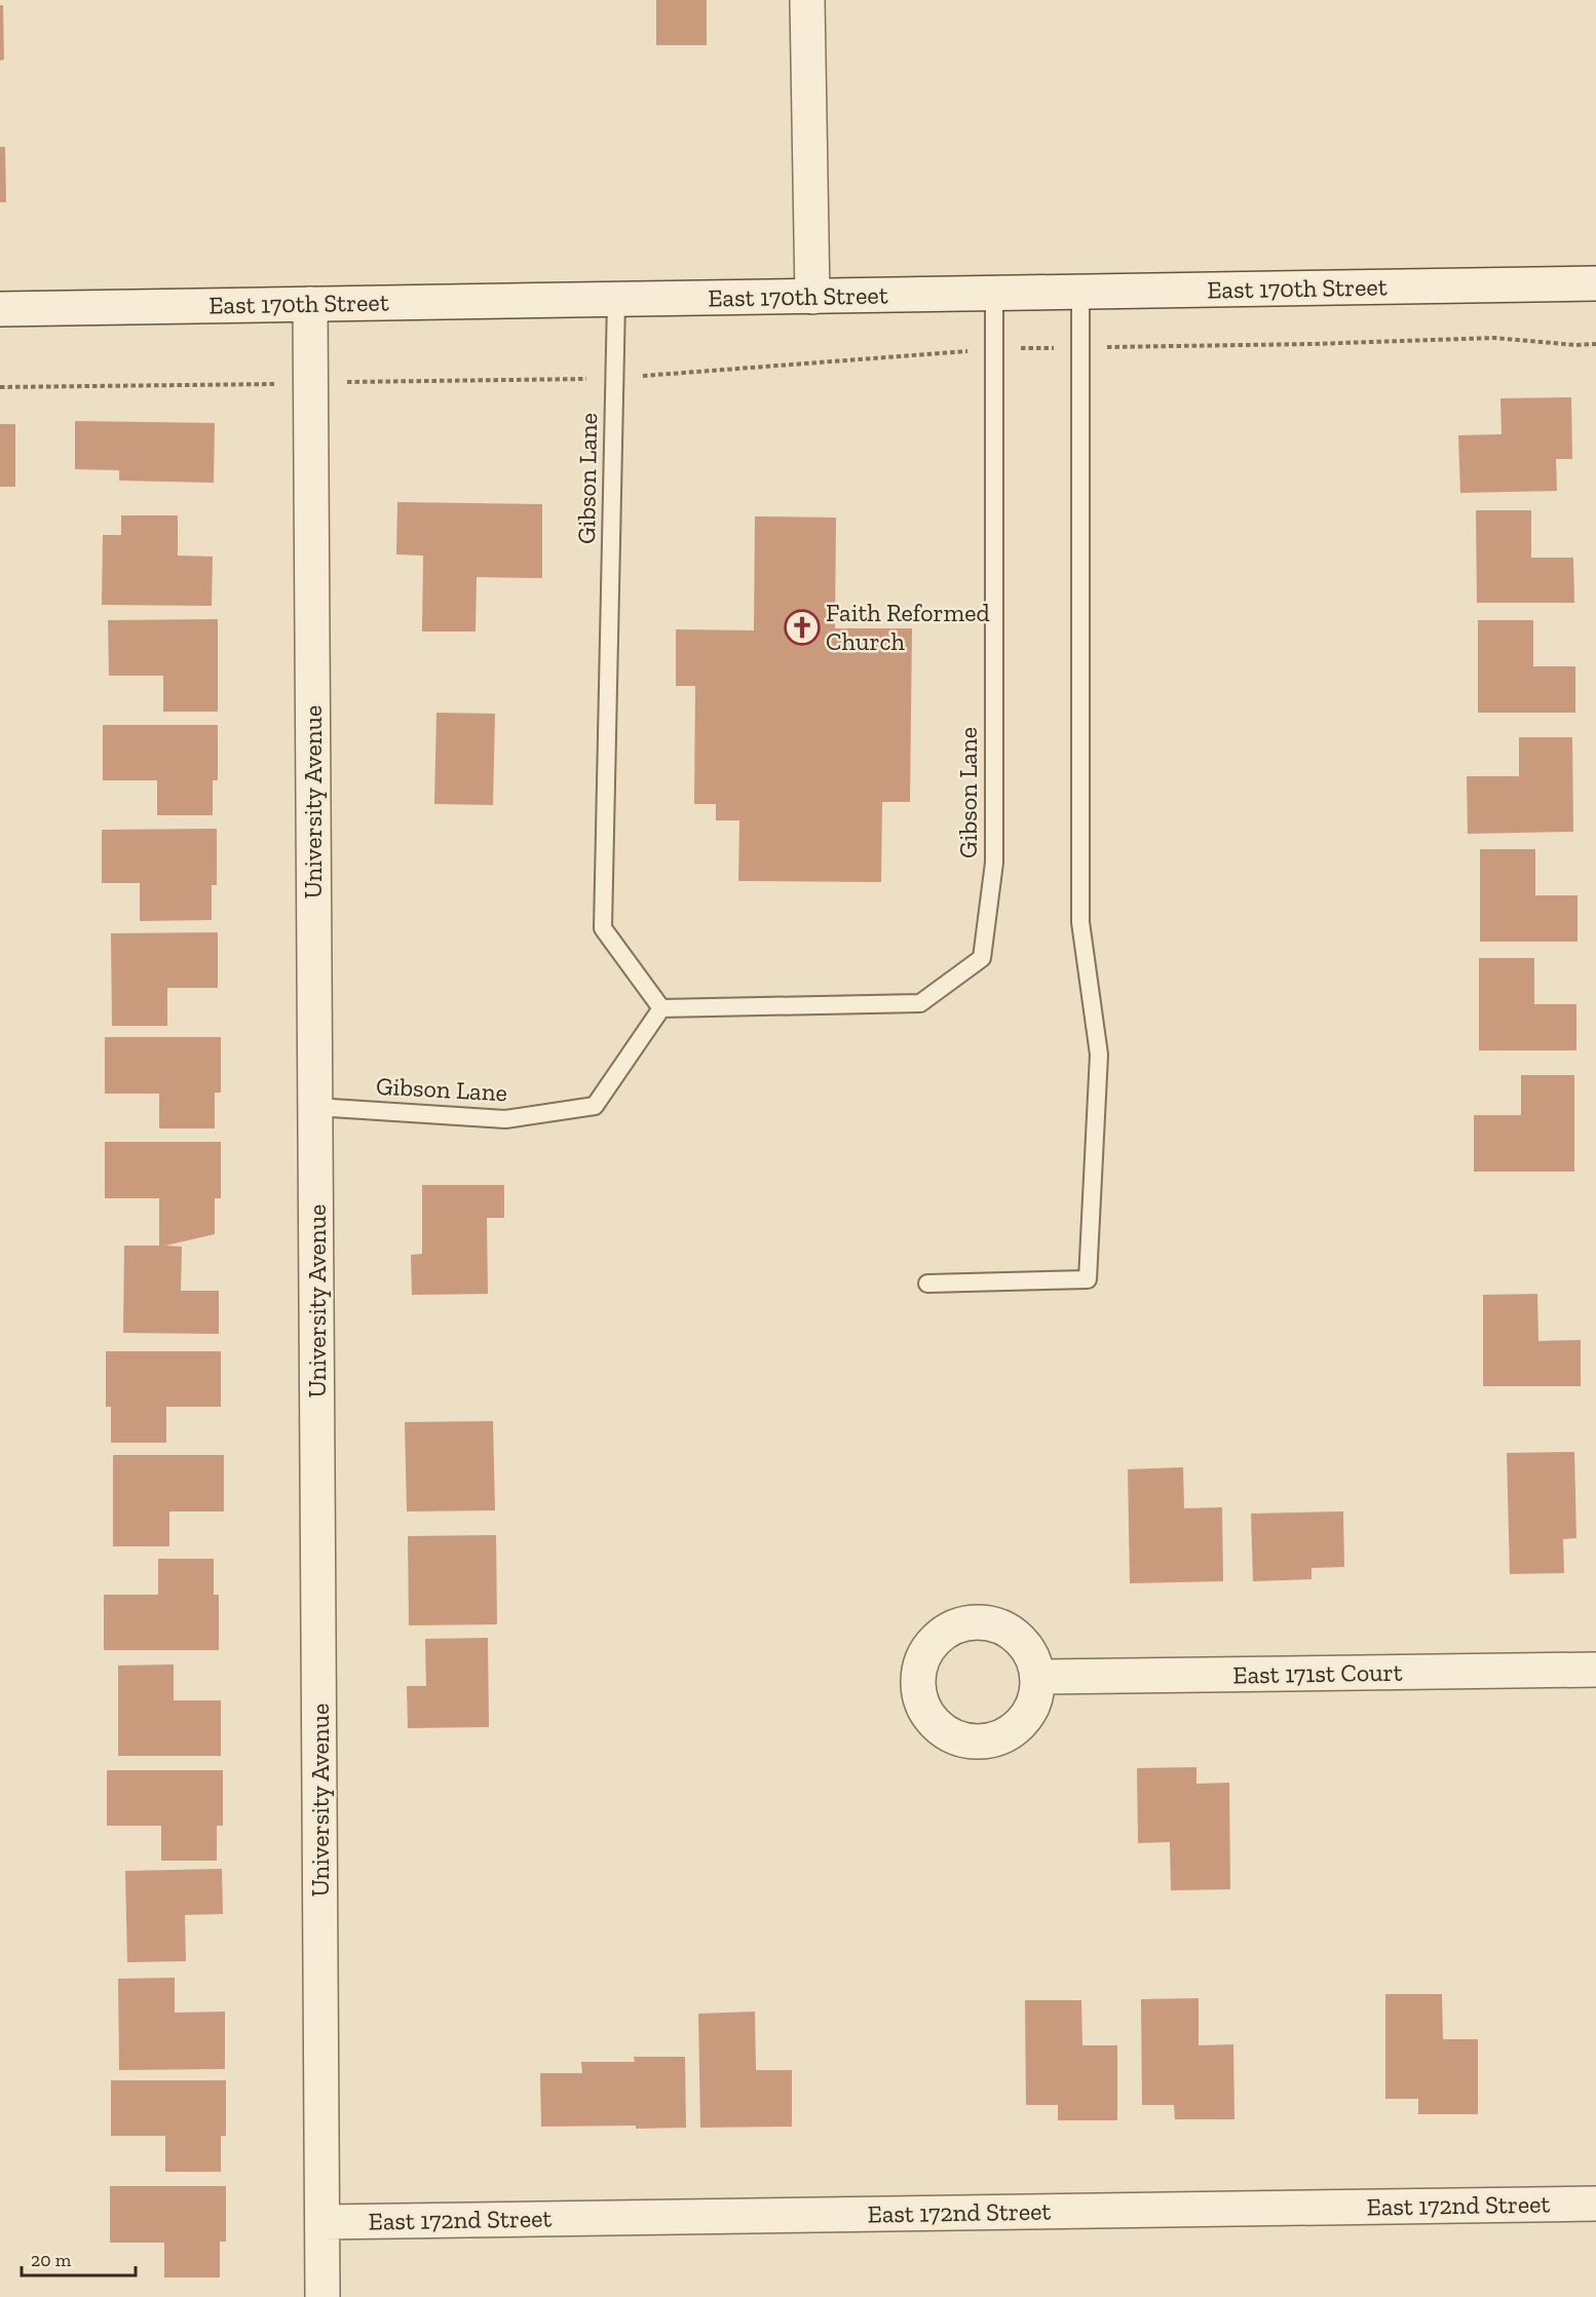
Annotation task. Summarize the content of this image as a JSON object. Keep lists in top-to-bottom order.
{
  "streets": {
    "street": [
      "East 170th Street",
      "University Avenue",
      "East 171st Court",
      "East 172nd Street"
    ],
    "lane": ["Gibson Lane"]
  },
  "crossings": [
    ["East 170th Street", "Gibson Lane"],
    ["East 170th Street", "University Avenue"],
    ["Gibson Lane", "University Avenue"],
    ["University Avenue", "East 172nd Street"]
  ],
  "places": {
    "church": ["Faith Reformed Church"]
  },
  "scale_bar": "20 m"
}
